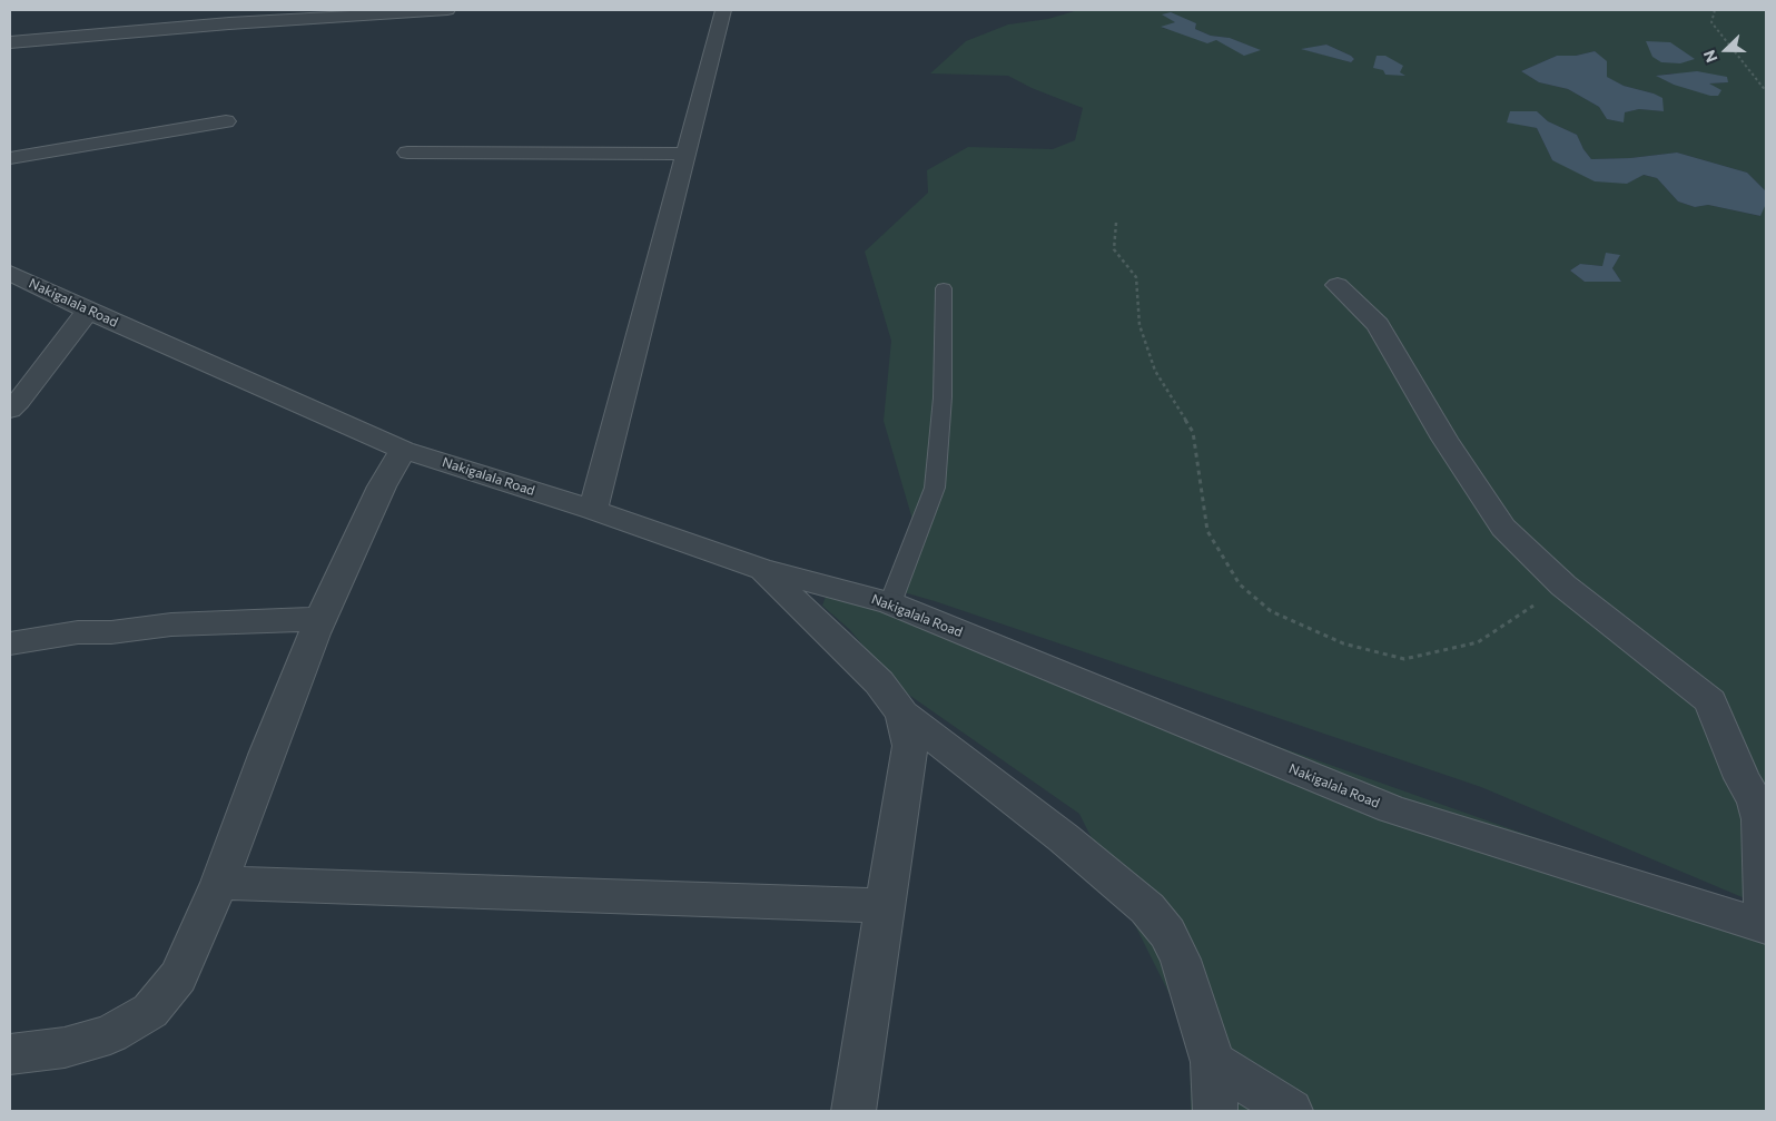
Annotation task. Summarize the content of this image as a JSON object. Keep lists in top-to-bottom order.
{
  "streets": {
    "street": ["Nakigalala Road"]
  },
  "north": "left"
}
